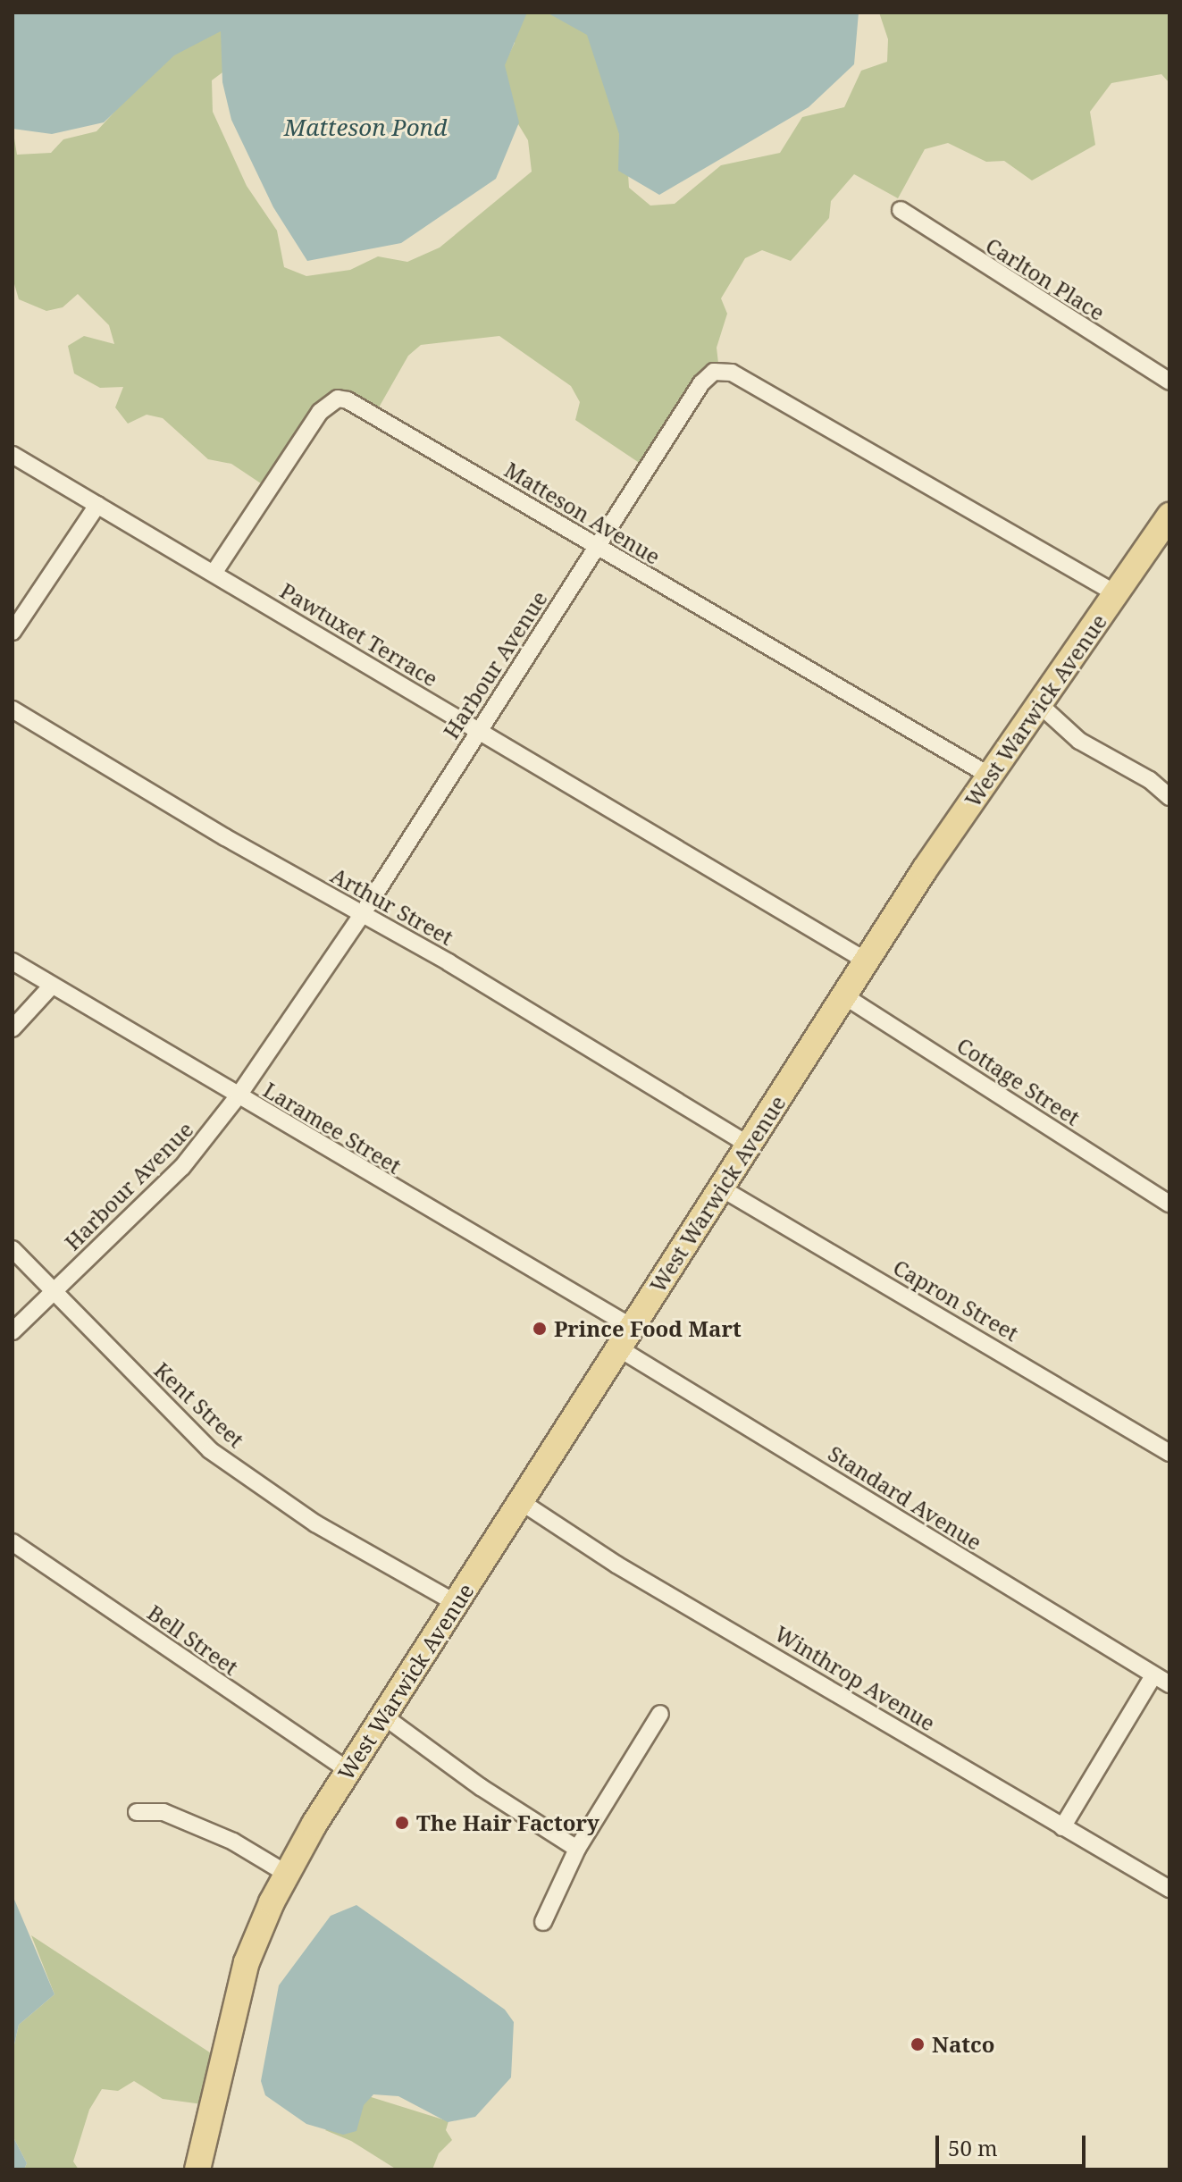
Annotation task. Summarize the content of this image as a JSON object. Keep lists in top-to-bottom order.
{
  "streets": {
    "main road": ["West Warwick Avenue"],
    "street": [
      "Carlton Place",
      "Matteson Avenue",
      "Pawtuxet Terrace",
      "Harbour Avenue",
      "Arthur Street",
      "Cottage Street",
      "Laramee Street",
      "Capron Street",
      "Kent Street",
      "Standard Avenue",
      "Bell Street",
      "Winthrop Avenue"
    ]
  },
  "crossings": [
    ["Matteson Avenue", "Pawtuxet Terrace"],
    ["Matteson Avenue", "Harbour Avenue"],
    ["Matteson Avenue", "West Warwick Avenue"],
    ["Pawtuxet Terrace", "Harbour Avenue"],
    ["Pawtuxet Terrace", "West Warwick Avenue"],
    ["Harbour Avenue", "West Warwick Avenue"],
    ["Harbour Avenue", "Arthur Street"],
    ["Harbour Avenue", "Laramee Street"],
    ["Harbour Avenue", "Kent Street"],
    ["West Warwick Avenue", "Arthur Street"],
    ["West Warwick Avenue", "Cottage Street"],
    ["West Warwick Avenue", "Laramee Street"],
    ["West Warwick Avenue", "Capron Street"],
    ["West Warwick Avenue", "Kent Street"],
    ["West Warwick Avenue", "Standard Avenue"],
    ["West Warwick Avenue", "Bell Street"],
    ["West Warwick Avenue", "Winthrop Avenue"],
    ["Laramee Street", "Standard Avenue"]
  ],
  "water": ["Matteson Pond"],
  "places": ["Prince Food Mart", "The Hair Factory", "Natco"],
  "scale_bar": "50 m"
}
